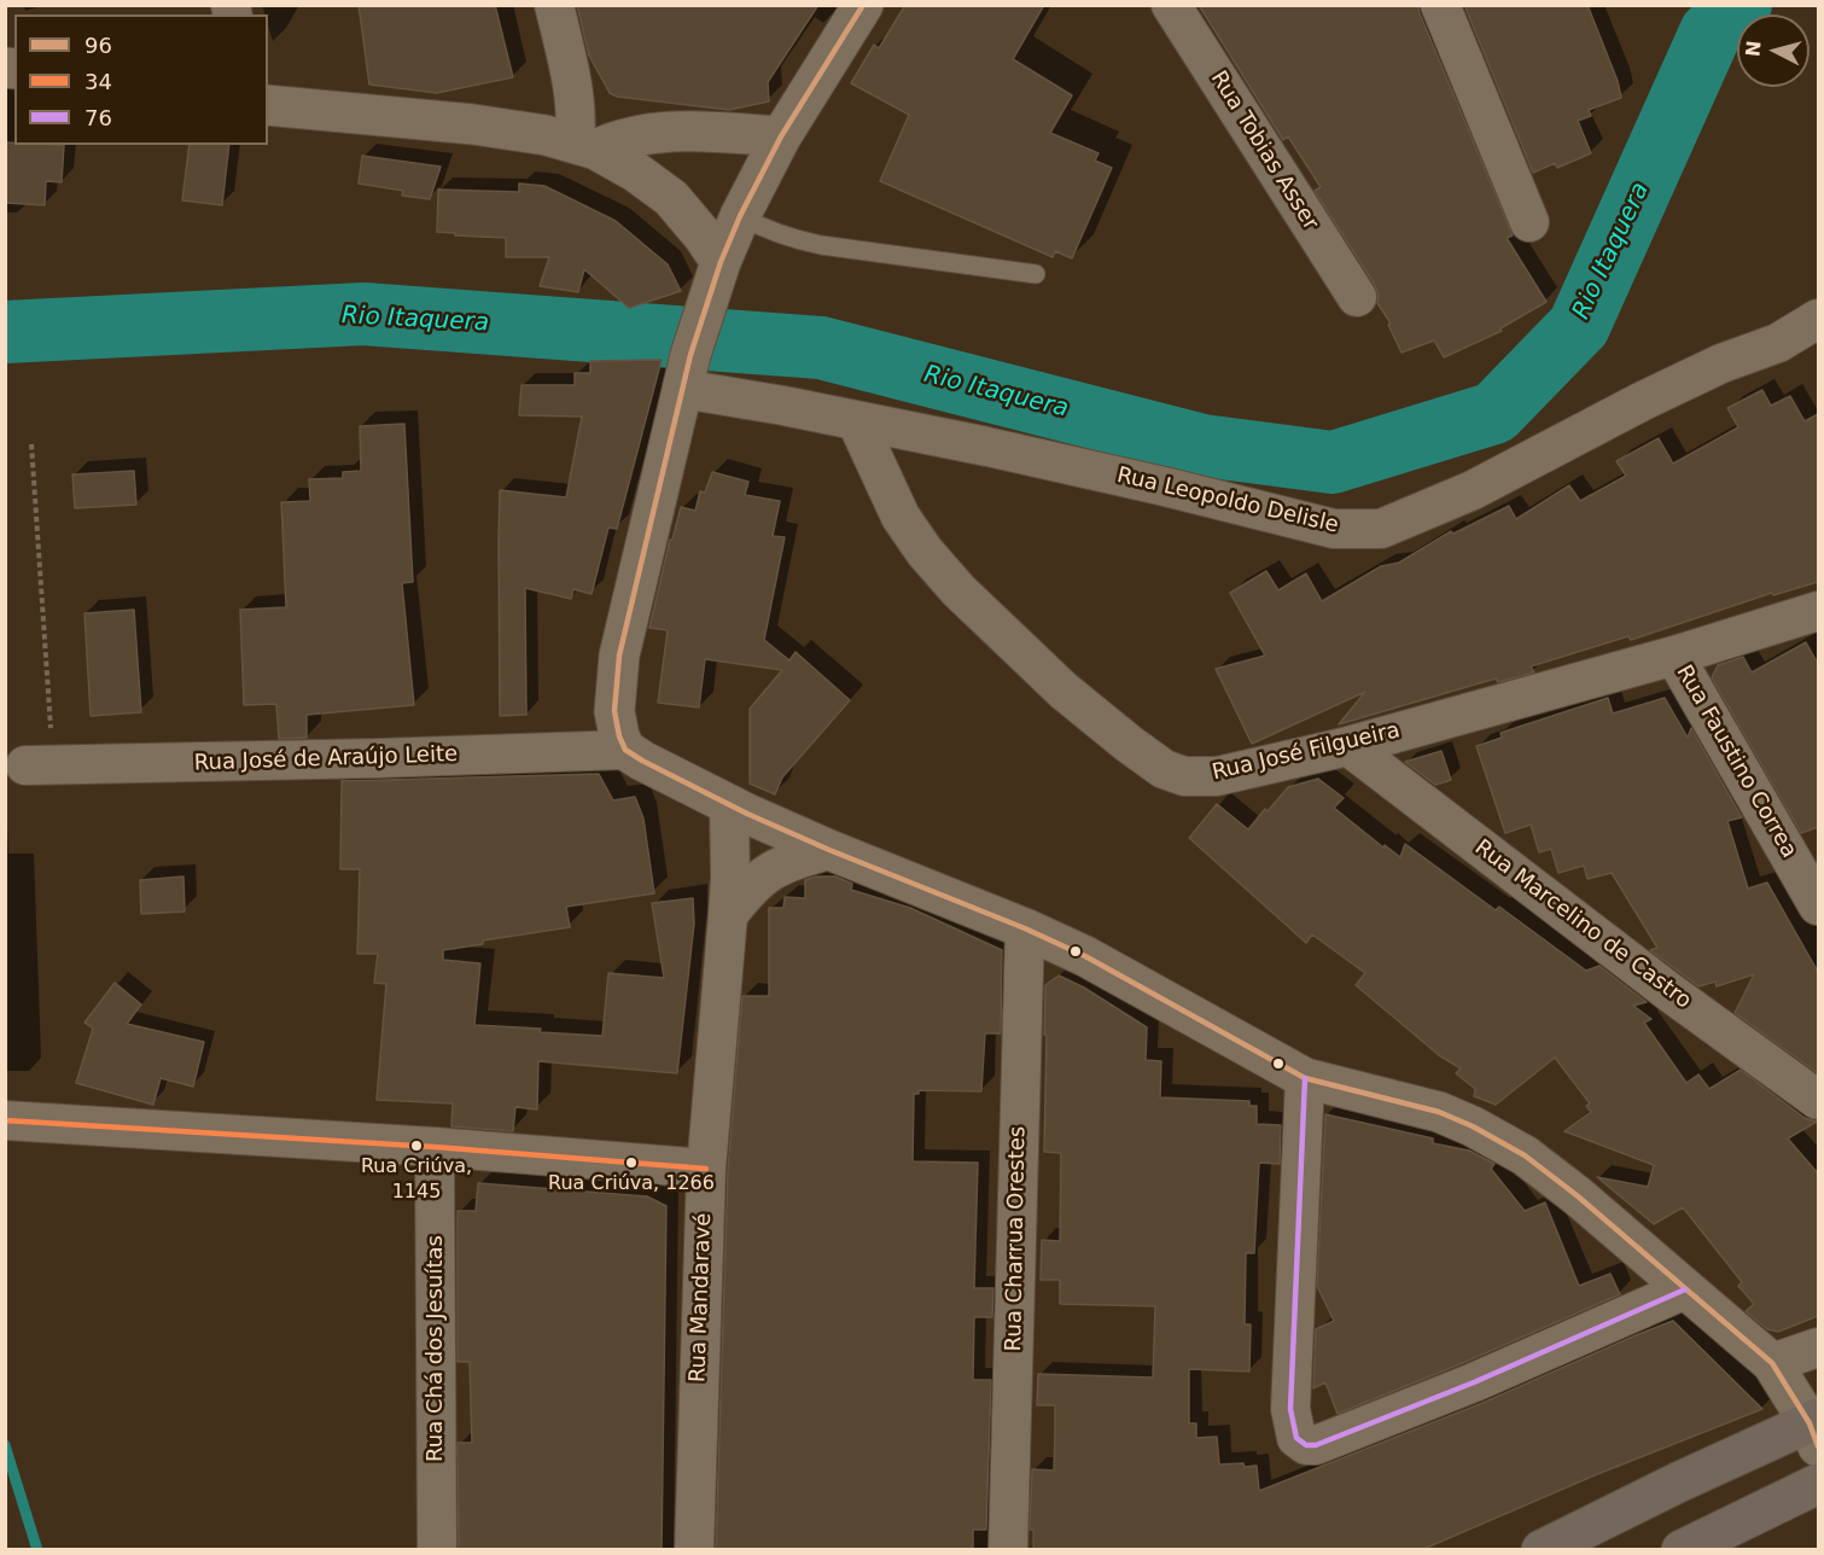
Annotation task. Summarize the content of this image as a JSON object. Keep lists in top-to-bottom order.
{
  "streets": {
    "street": [
      "Rua Tobias Asser",
      "Rua Leopoldo Delisle",
      "Rua José Filgueira",
      "Rua José de Araújo Leite",
      "Rua Faustino Correa",
      "Rua Marcelino de Castro",
      "Rua Charrua Orestes",
      "Rua Mandaravé",
      "Rua Chá dos Jesuítas"
    ]
  },
  "crossings": [
    ["Rua Leopoldo Delisle", "Rua José Filgueira"],
    ["Rua José Filgueira", "Rua Faustino Correa"],
    ["Rua José Filgueira", "Rua Marcelino de Castro"]
  ],
  "water": ["Rio Itaquera"],
  "places": ["Rua Criúva, 1145", "Rua Criúva, 1266"],
  "lines": ["transit line 96", "transit line 76", "transit line 34"],
  "legend": ["96", "34", "76"],
  "north": "left"
}
